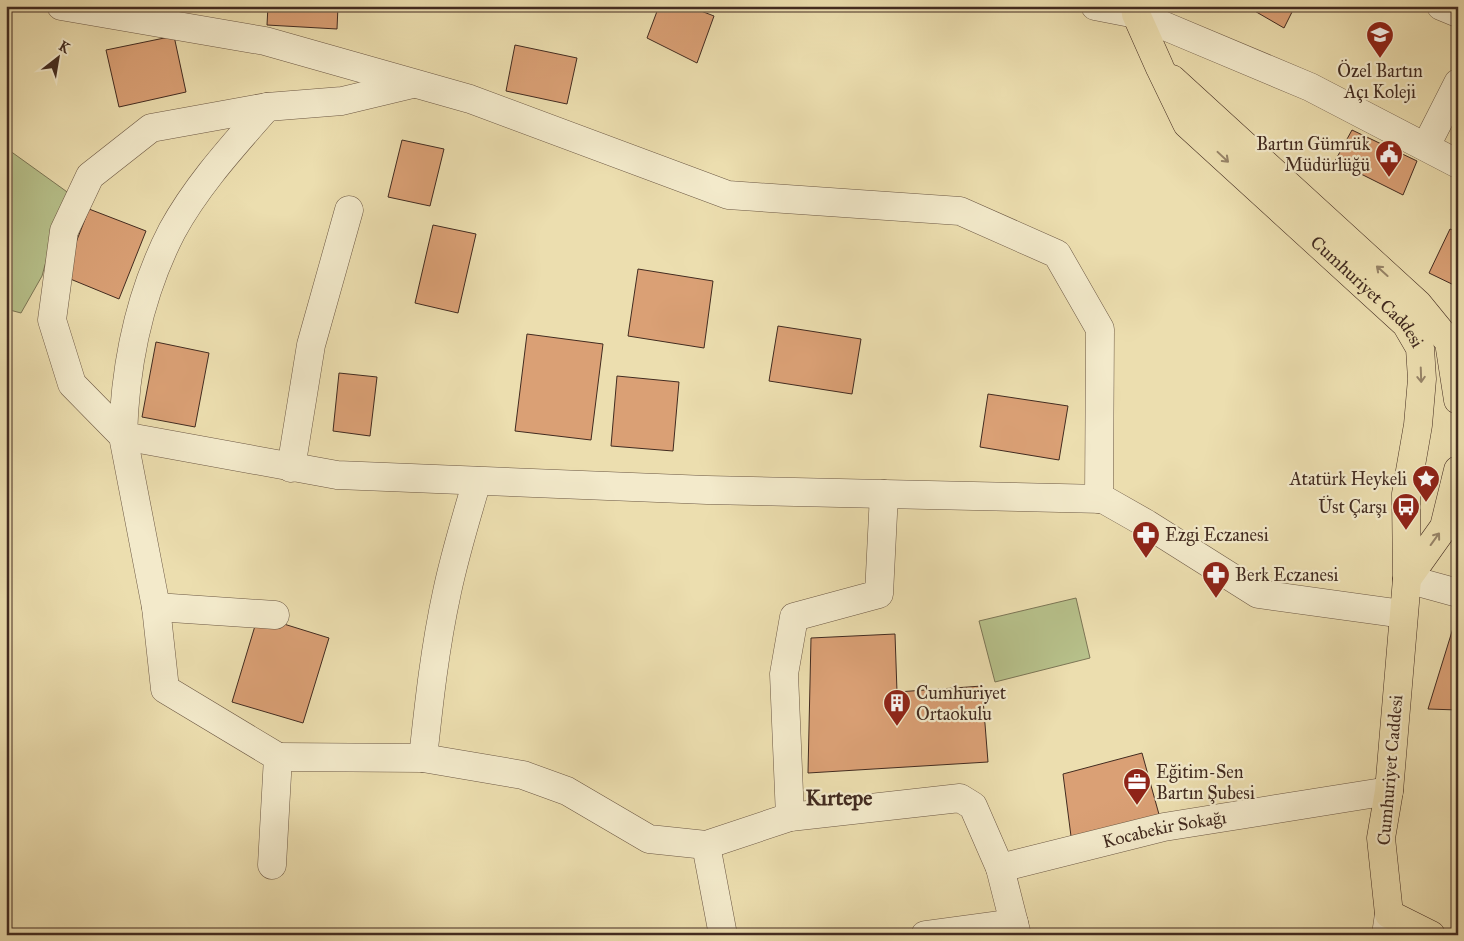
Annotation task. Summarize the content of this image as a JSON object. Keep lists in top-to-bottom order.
{
  "streets": {
    "main road": ["Cumhuriyet Caddesi"],
    "street": ["Kocabekir Sokağı"]
  },
  "crossings": [
    ["Cumhuriyet Caddesi", "Kocabekir Sokağı"]
  ],
  "districts": ["Kırtepe"],
  "places": {
    "school or university": ["Özel Bartın Açı Koleji"],
    "public building": ["Bartın Gümrük Müdürlüğü"],
    "place": ["Atatürk Heykeli"],
    "bus stop": ["Üst Çarşı"],
    "pharmacy": ["Ezgi Eczanesi", "Berk Eczanesi"],
    "building": ["Cumhuriyet Ortaokulu"],
    "office": ["Eğitim-Sen Bartın Şubesi"]
  },
  "north": "top right"
}
